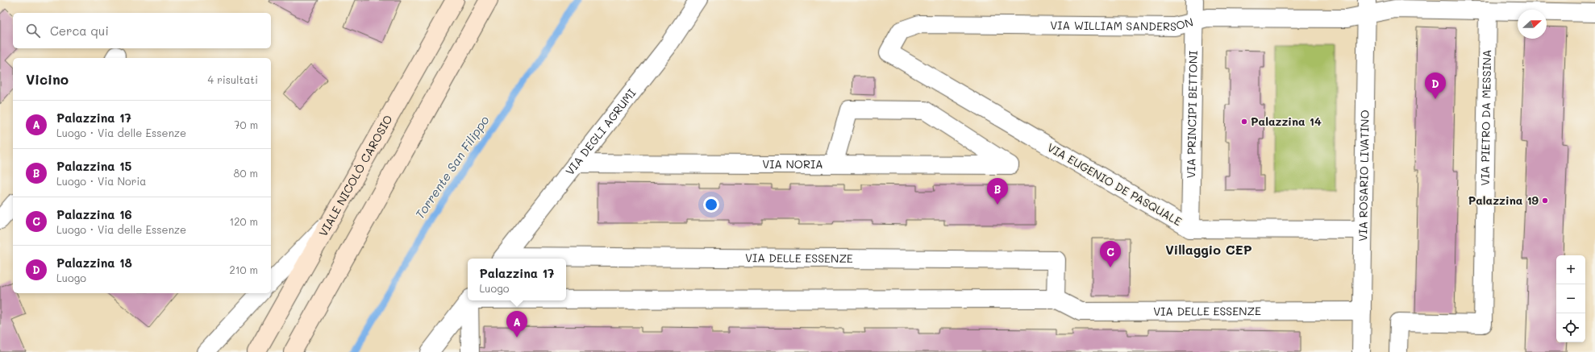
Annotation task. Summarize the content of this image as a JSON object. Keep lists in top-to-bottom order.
{
  "streets": {
    "main road": ["VIALE NICOLÒ CAROSIO"],
    "street": [
      "VIA WILLIAM SANDERSON",
      "VIA PRINCIPI BETTONI",
      "VIA PIETRO DA MESSINA",
      "VIA DEGLI AGRUMI",
      "VIA NORIA",
      "VIA ROSARIO LIVATINO",
      "VIA EUGENIO DE PASQUALE",
      "VIA DELLE ESSENZE"
    ]
  },
  "crossings": [
    ["VIA WILLIAM SANDERSON", "VIA PRINCIPI BETTONI"],
    ["VIA WILLIAM SANDERSON", "VIA PIETRO DA MESSINA"],
    ["VIA WILLIAM SANDERSON", "VIA ROSARIO LIVATINO"],
    ["VIA WILLIAM SANDERSON", "VIA EUGENIO DE PASQUALE"],
    ["VIA PRINCIPI BETTONI", "VIA EUGENIO DE PASQUALE"],
    ["VIA DEGLI AGRUMI", "VIA NORIA"],
    ["VIA ROSARIO LIVATINO", "VIA EUGENIO DE PASQUALE"],
    ["VIA ROSARIO LIVATINO", "VIA DELLE ESSENZE"]
  ],
  "districts": ["Villaggio CEP"],
  "water": ["Torrente San Filippo"],
  "places": ["Palazzina 14", "Palazzina 19"],
  "north": "right",
  "page": {
    "search": "Cerca qui",
    "heading": ["Vicino", "4 risultati"],
    "pins": [
      "D",
      "B",
      "C",
      "A"
    ],
    "list": [
      {
        "mark": "A",
        "name": "Palazzina 17",
        "note": "Luogo · Via delle Essenze",
        "value": "70 m"
      },
      {
        "mark": "B",
        "name": "Palazzina 15",
        "note": "Luogo · Via Noria",
        "value": "80 m"
      },
      {
        "mark": "C",
        "name": "Palazzina 16",
        "note": "Luogo · Via delle Essenze",
        "value": "120 m"
      },
      {
        "mark": "D",
        "name": "Palazzina 18",
        "note": "Luogo",
        "value": "210 m"
      }
    ],
    "map_buttons": ["+", "−"],
    "popup": ["Palazzina 17", "Luogo"]
  }
}
